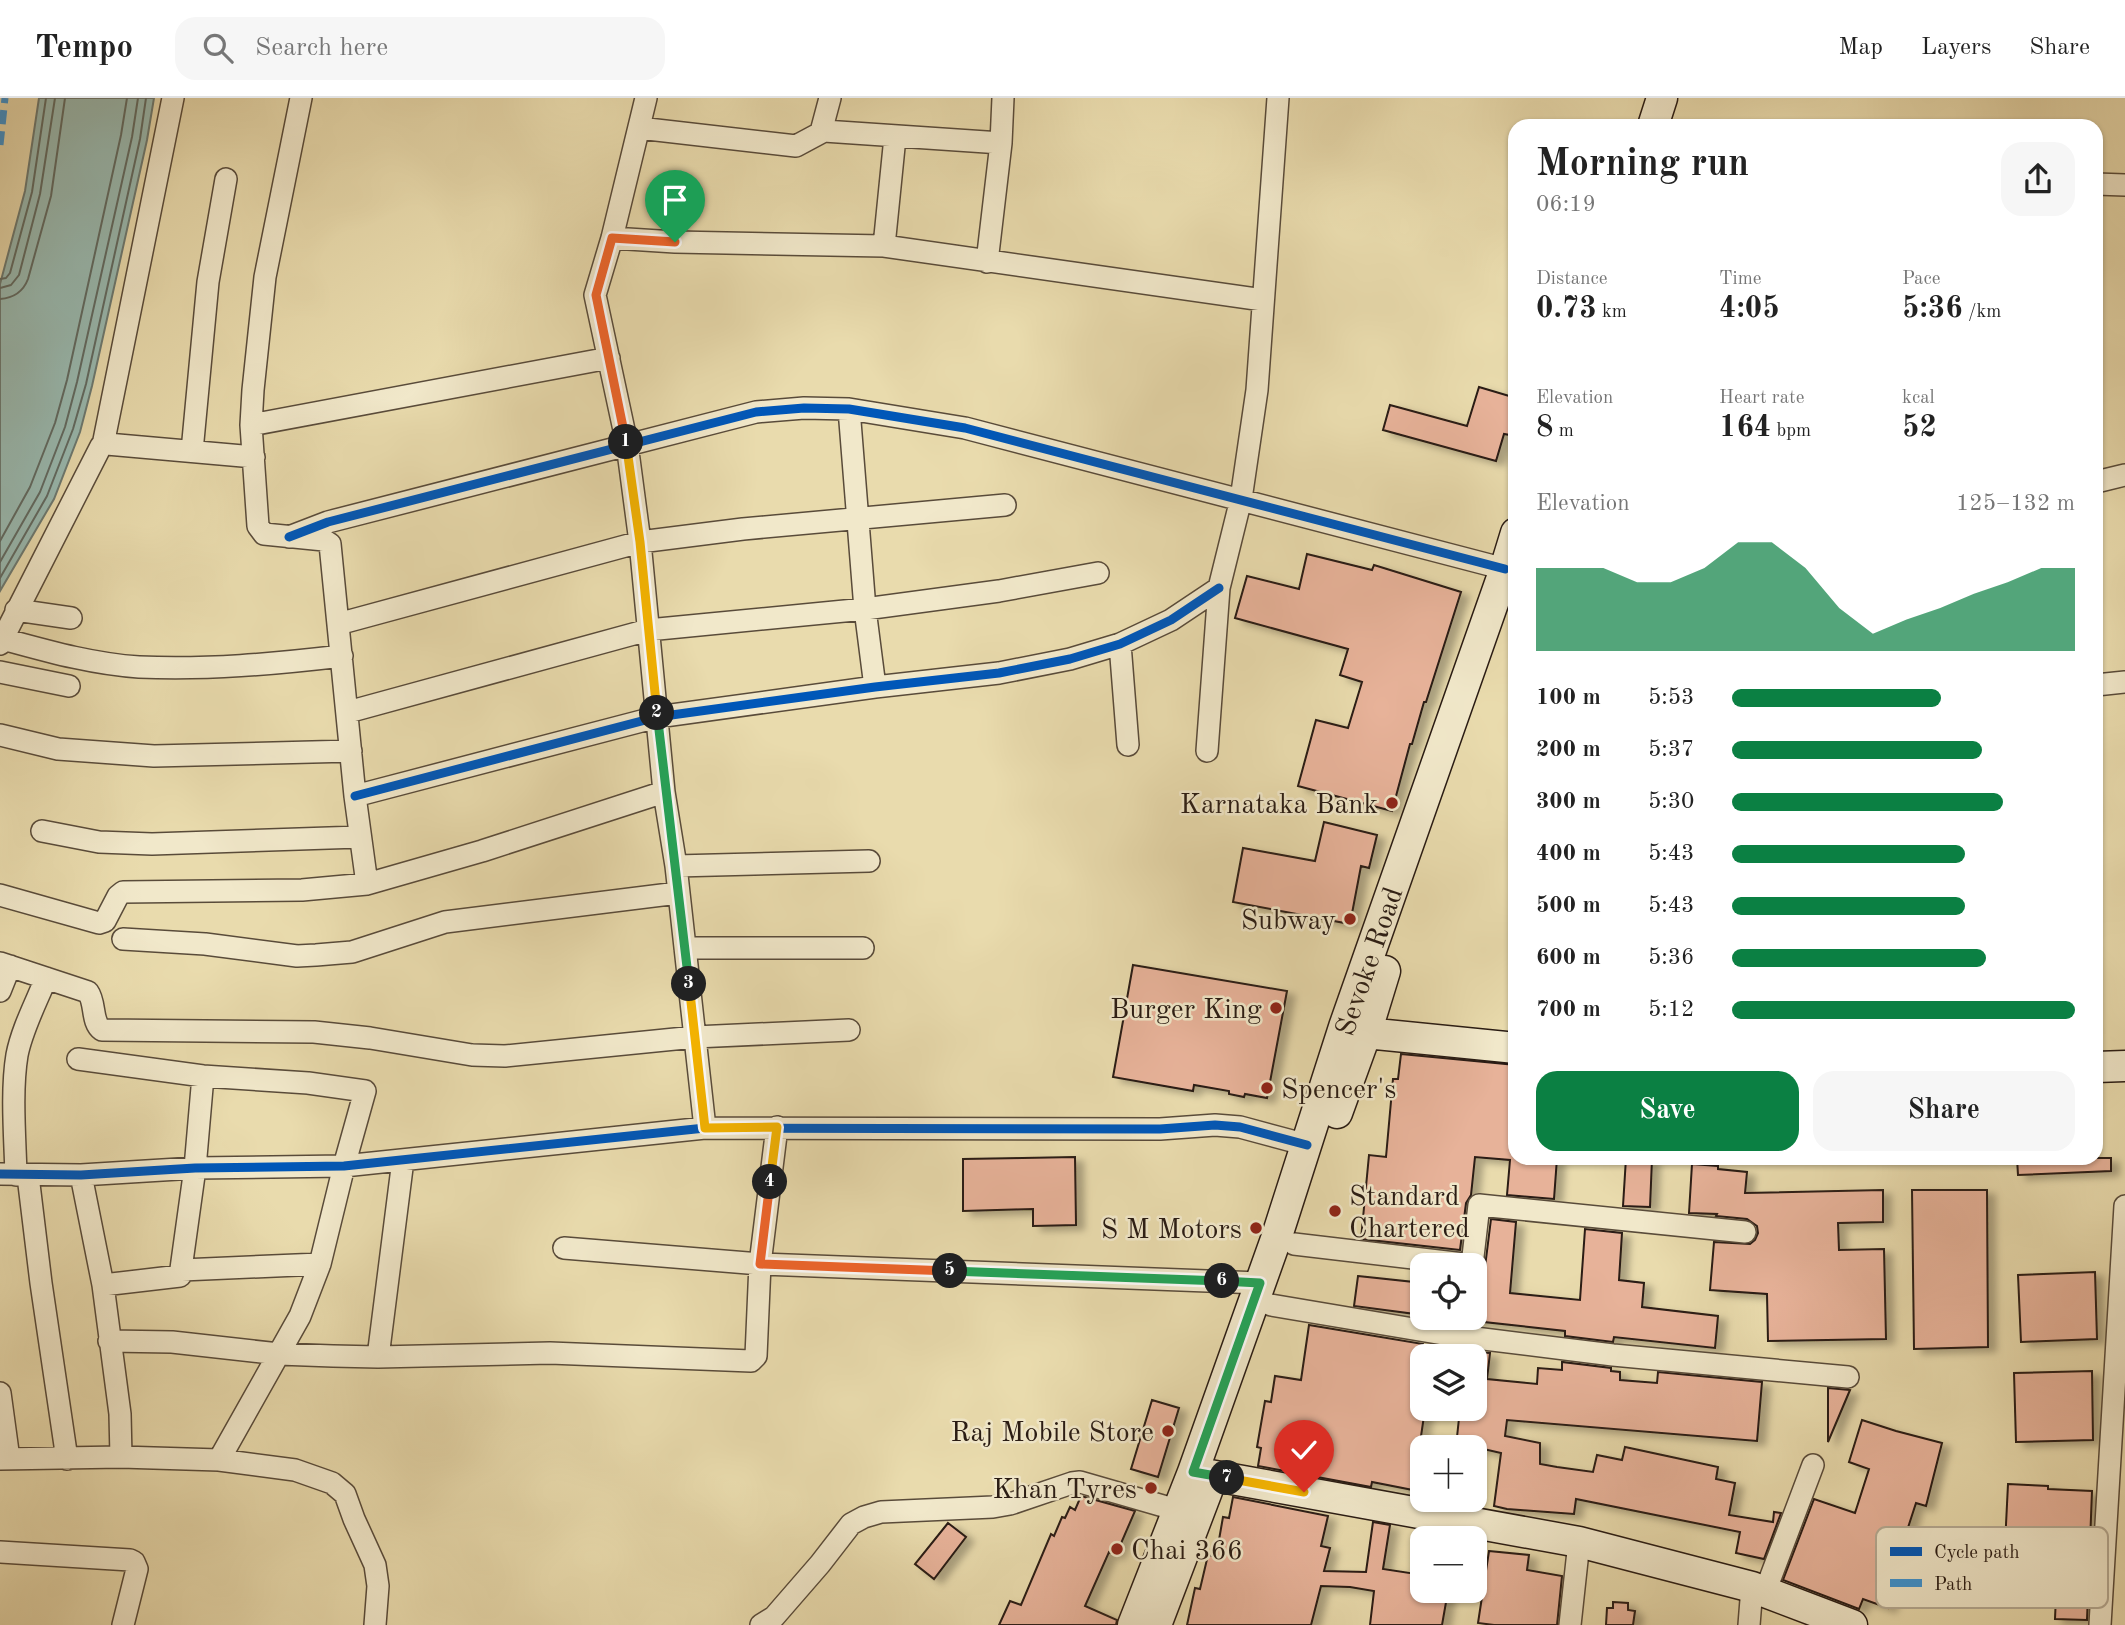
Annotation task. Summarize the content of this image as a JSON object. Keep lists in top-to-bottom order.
{
  "streets": {
    "main road": ["Sevoke Road"]
  },
  "places": [
    "Karnataka Bank",
    "Subway",
    "Burger King",
    "Spencer's",
    "Standard Chartered",
    "S M Motors",
    "Raj Mobile Store",
    "Khan Tyres",
    "Chai 366"
  ],
  "legend": ["Cycle path", "Path"],
  "page": {
    "header": "Tempo",
    "search": "Search here",
    "nav": ["Map", "Layers", "Share"],
    "heading": ["Morning run", "06:19"],
    "stats": [
      ["Distance", "0.73 km"],
      ["Time", "4:05"],
      ["Pace", "5:36 /km"],
      ["Elevation", "8 m"],
      ["Heart rate", "164 bpm"],
      ["kcal", "52"]
    ],
    "pins": [
      "1",
      "2",
      "3",
      "4",
      "5",
      "6",
      "7"
    ],
    "chart": ["Elevation", "125–132 m"],
    "list": [
      {
        "name": "100 m",
        "note": "5:53"
      },
      {
        "name": "200 m",
        "note": "5:37"
      },
      {
        "name": "300 m",
        "note": "5:30"
      },
      {
        "name": "400 m",
        "note": "5:43"
      },
      {
        "name": "500 m",
        "note": "5:43"
      },
      {
        "name": "600 m",
        "note": "5:36"
      },
      {
        "name": "700 m",
        "note": "5:12"
      }
    ],
    "buttons": ["Save", "Share"],
    "map_buttons": ["+", "−"]
  }
}
